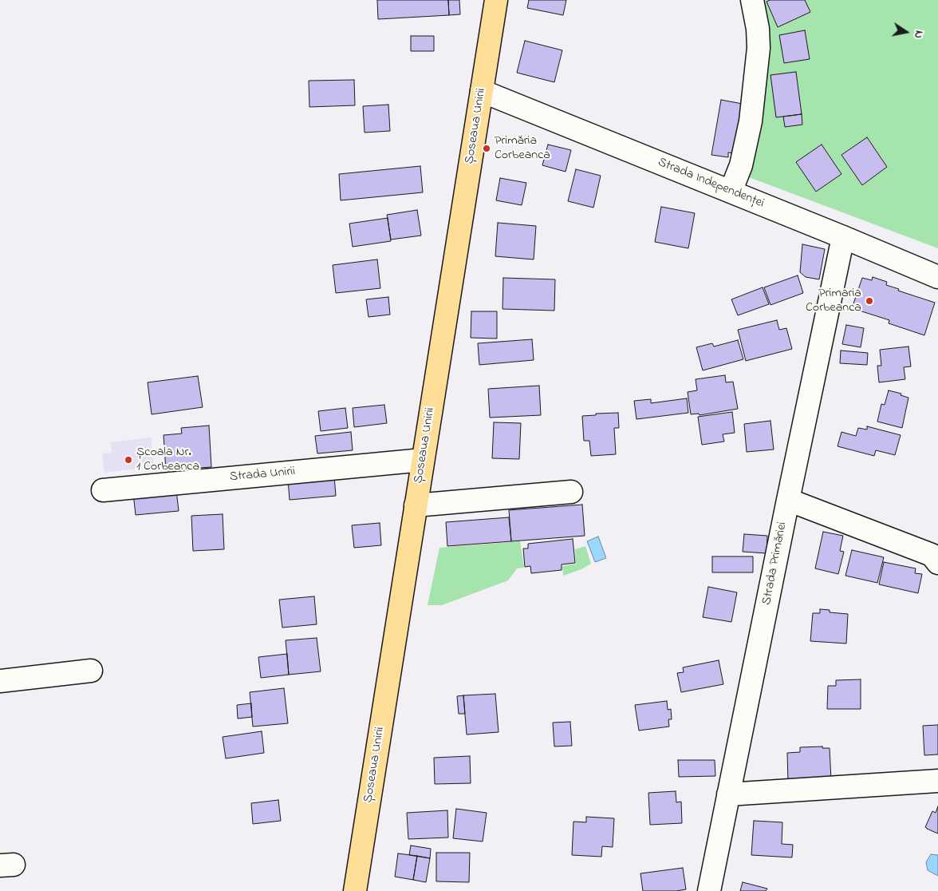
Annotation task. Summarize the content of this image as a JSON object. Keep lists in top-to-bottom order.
{
  "streets": {
    "main road": ["Șoseaua Unirii"],
    "street": ["Strada Independenței", "Strada Unirii", "Strada Primăriei"]
  },
  "crossings": [
    ["Șoseaua Unirii", "Strada Independenței"],
    ["Șoseaua Unirii", "Strada Unirii"],
    ["Strada Independenței", "Strada Primăriei"]
  ],
  "places": ["Primăria Corbeanca", "Primaria Corbeanca", "Școala Nr. 1 Corbeanca"],
  "north": "right"
}
